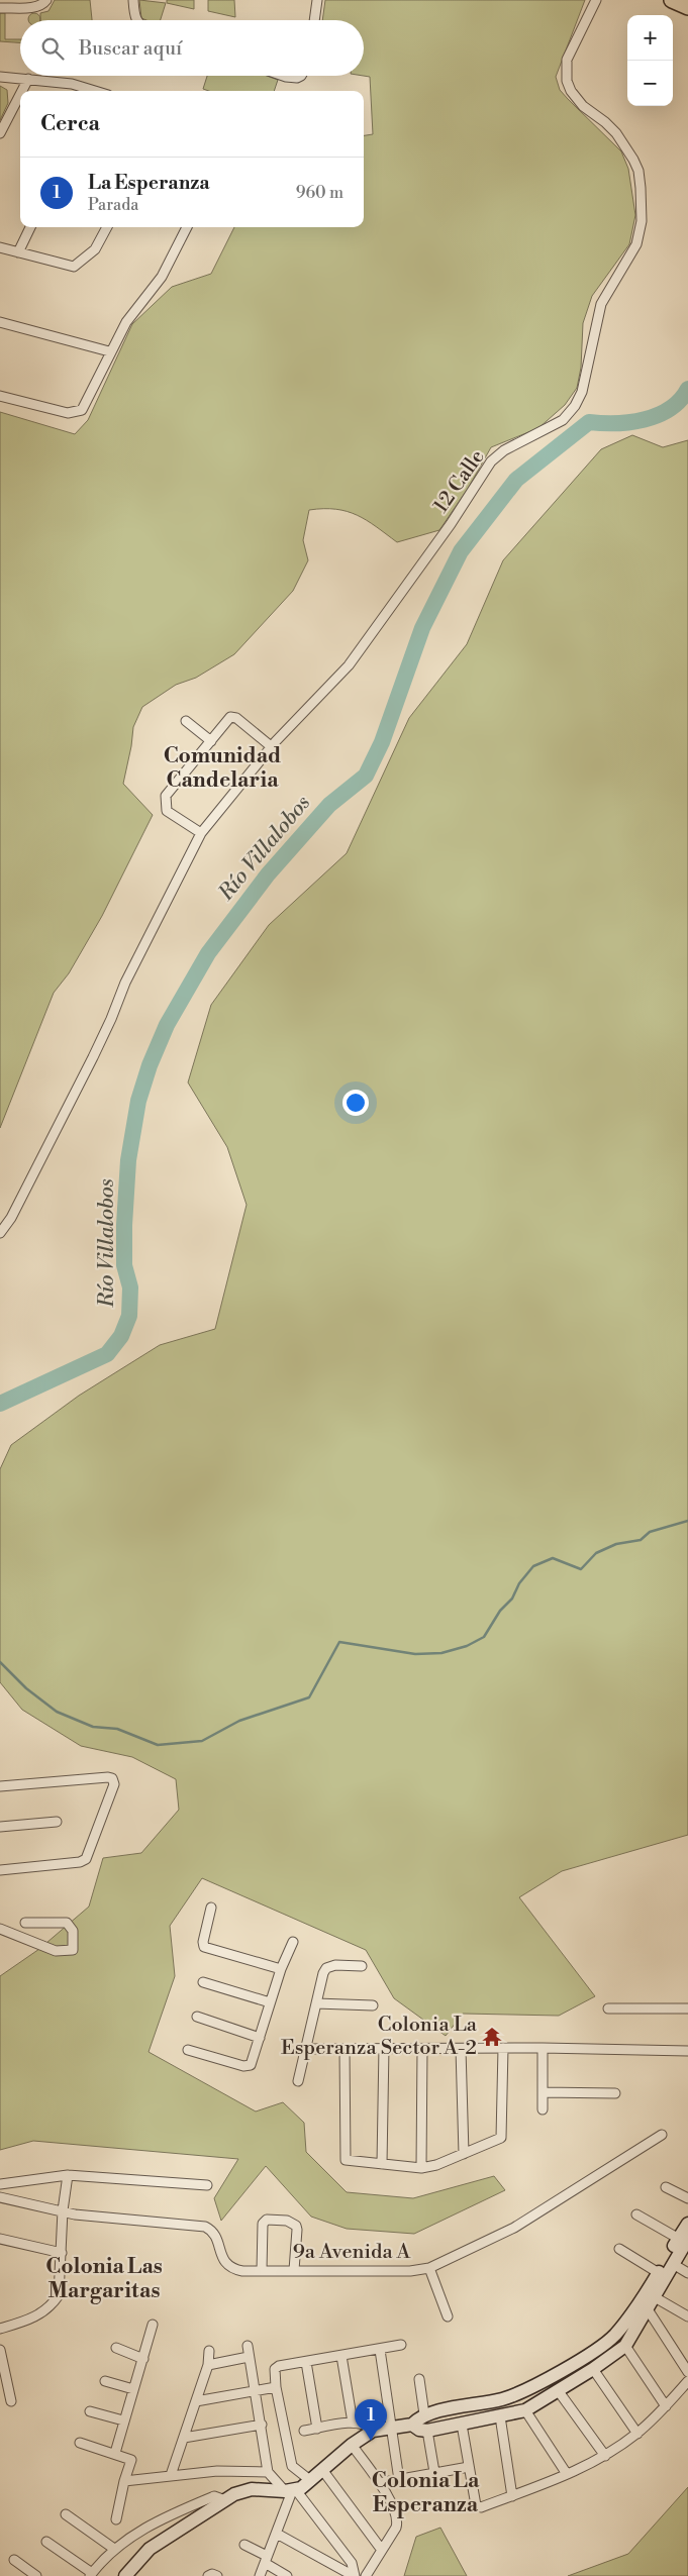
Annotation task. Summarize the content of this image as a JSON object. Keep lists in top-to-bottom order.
{
  "streets": {
    "street": ["12 Calle", "9a Avenida A"]
  },
  "districts": ["Comunidad Candelaria", "Colonia Las Margaritas", "Colonia La Esperanza"],
  "water": ["Río Villalobos"],
  "places": {
    "temple": ["Colonia La Esperanza Sector A-2"]
  },
  "page": {
    "map_buttons": ["+", "−"],
    "search": "Buscar aquí",
    "heading": "Cerca",
    "list": [
      {
        "mark": "1",
        "name": "La Esperanza",
        "note": "Parada",
        "value": "960 m"
      }
    ],
    "pins": "1"
  }
}
